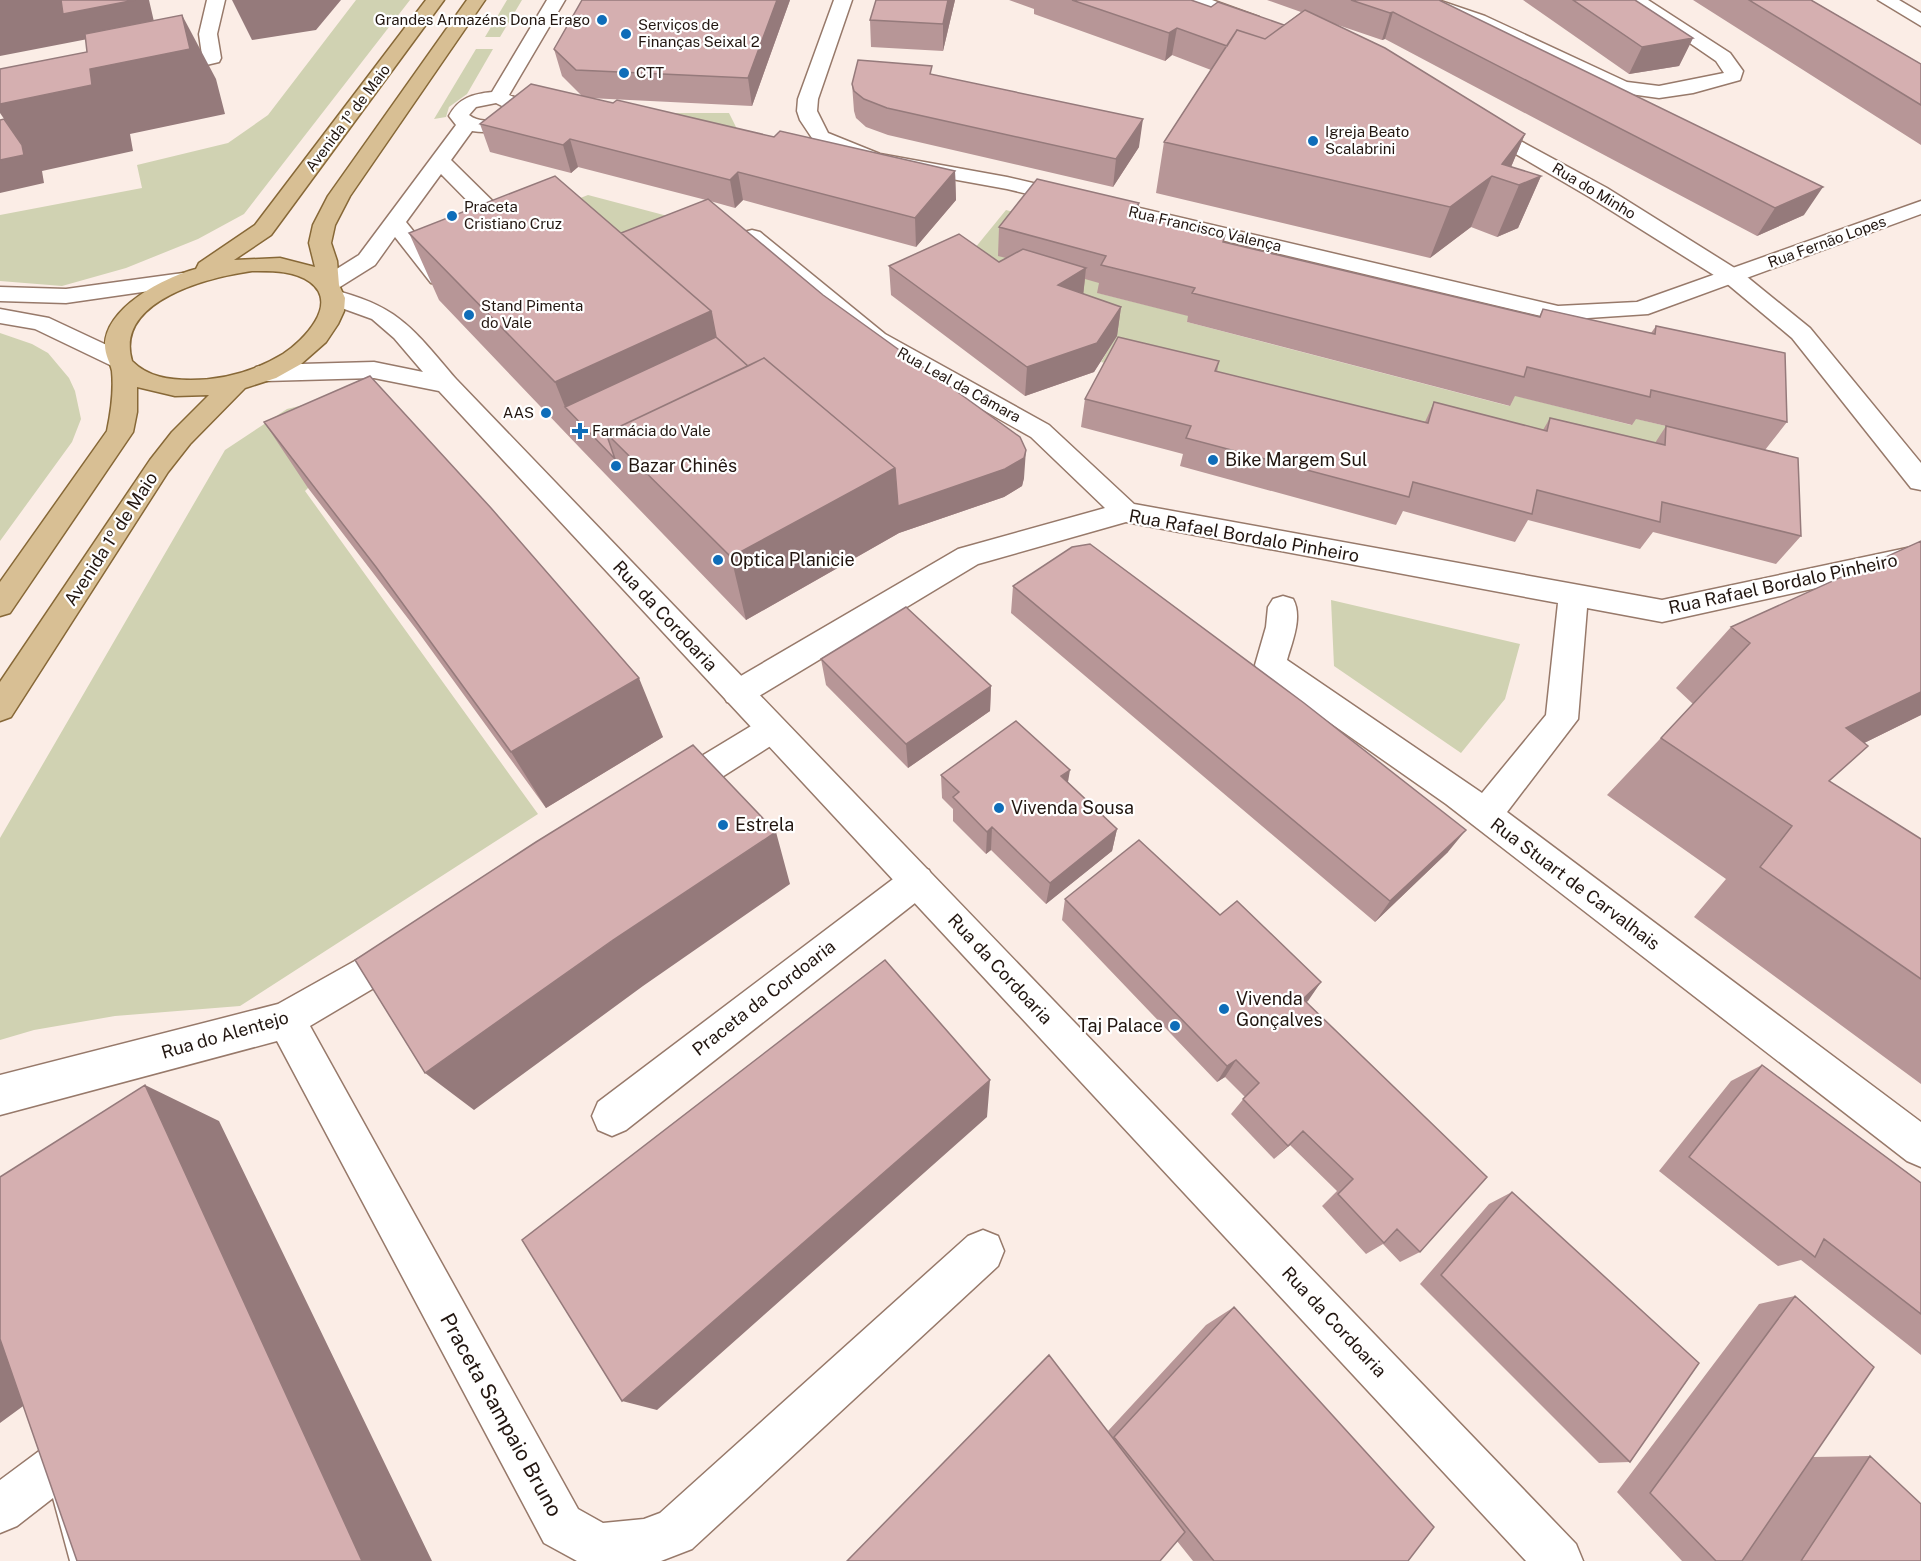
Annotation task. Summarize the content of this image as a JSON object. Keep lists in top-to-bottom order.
{
  "streets": {
    "main road": ["Avenida 1º de Maio"],
    "street": [
      "Rua do Minho",
      "Rua Francisco Valença",
      "Rua Fernão Lopes",
      "Rua Leal da Câmara",
      "Rua Rafael Bordalo Pinheiro",
      "Rua da Cordoaria",
      "Rua Stuart de Carvalhais",
      "Praceta da Cordoaria",
      "Rua do Alentejo",
      "Praceta Sampaio Bruno"
    ]
  },
  "crossings": [
    ["Avenida 1º de Maio", "Rua da Cordoaria"],
    ["Rua do Minho", "Rua Francisco Valença"],
    ["Rua do Minho", "Rua Fernão Lopes"],
    ["Rua Francisco Valença", "Rua Fernão Lopes"],
    ["Rua Leal da Câmara", "Rua Rafael Bordalo Pinheiro"],
    ["Rua Rafael Bordalo Pinheiro", "Rua da Cordoaria"],
    ["Rua da Cordoaria", "Praceta da Cordoaria"],
    ["Rua do Alentejo", "Praceta Sampaio Bruno"]
  ],
  "places": {
    "other": [
      "Grandes Armazéns Dona Erago",
      "Serviços de Finanças Seixal 2",
      "CTT",
      "Igreja Beato Scalabrini",
      "Praceta Cristiano Cruz",
      "Stand Pimenta do Vale",
      "AAS",
      "Bike Margem Sul",
      "Bazar Chinês",
      "Optica Planicie",
      "Vivenda Sousa",
      "Estrela",
      "Vivenda Gonçalves",
      "Taj Palace"
    ],
    "health": ["Farmácia do Vale"]
  }
}
